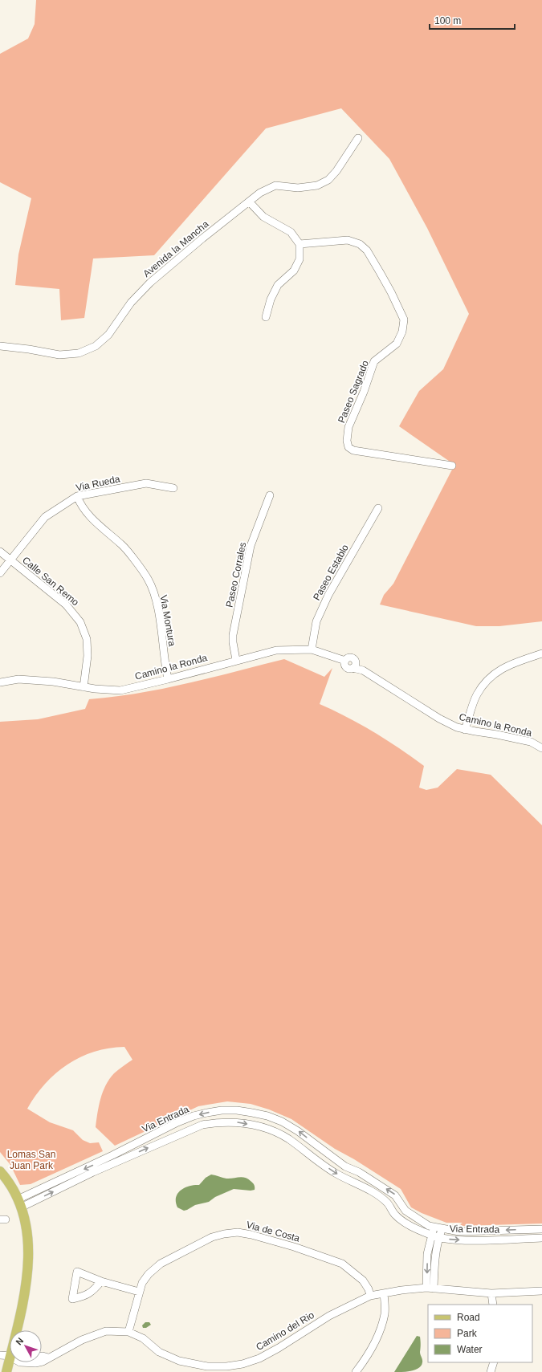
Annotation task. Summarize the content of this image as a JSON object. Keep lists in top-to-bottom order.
{
  "streets": {
    "street": [
      "Avenida la Mancha",
      "Paseo Sagrado",
      "Via Rueda",
      "Paseo Establo",
      "Paseo Corrales",
      "Calle San Remo",
      "Via Montura",
      "Camino la Ronda",
      "Via Entrada",
      "Via de Costa",
      "Camino del Rio"
    ]
  },
  "crossings": [
    ["Via Rueda", "Calle San Remo"],
    ["Via Rueda", "Via Montura"],
    ["Paseo Establo", "Camino la Ronda"],
    ["Paseo Corrales", "Camino la Ronda"],
    ["Calle San Remo", "Camino la Ronda"],
    ["Via Montura", "Camino la Ronda"],
    ["Via de Costa", "Camino del Rio"]
  ],
  "parks": ["Lomas San Juan Park"],
  "legend": ["Road", "Park", "Water"],
  "scale_bar": "100 m",
  "north": "top left"
}
